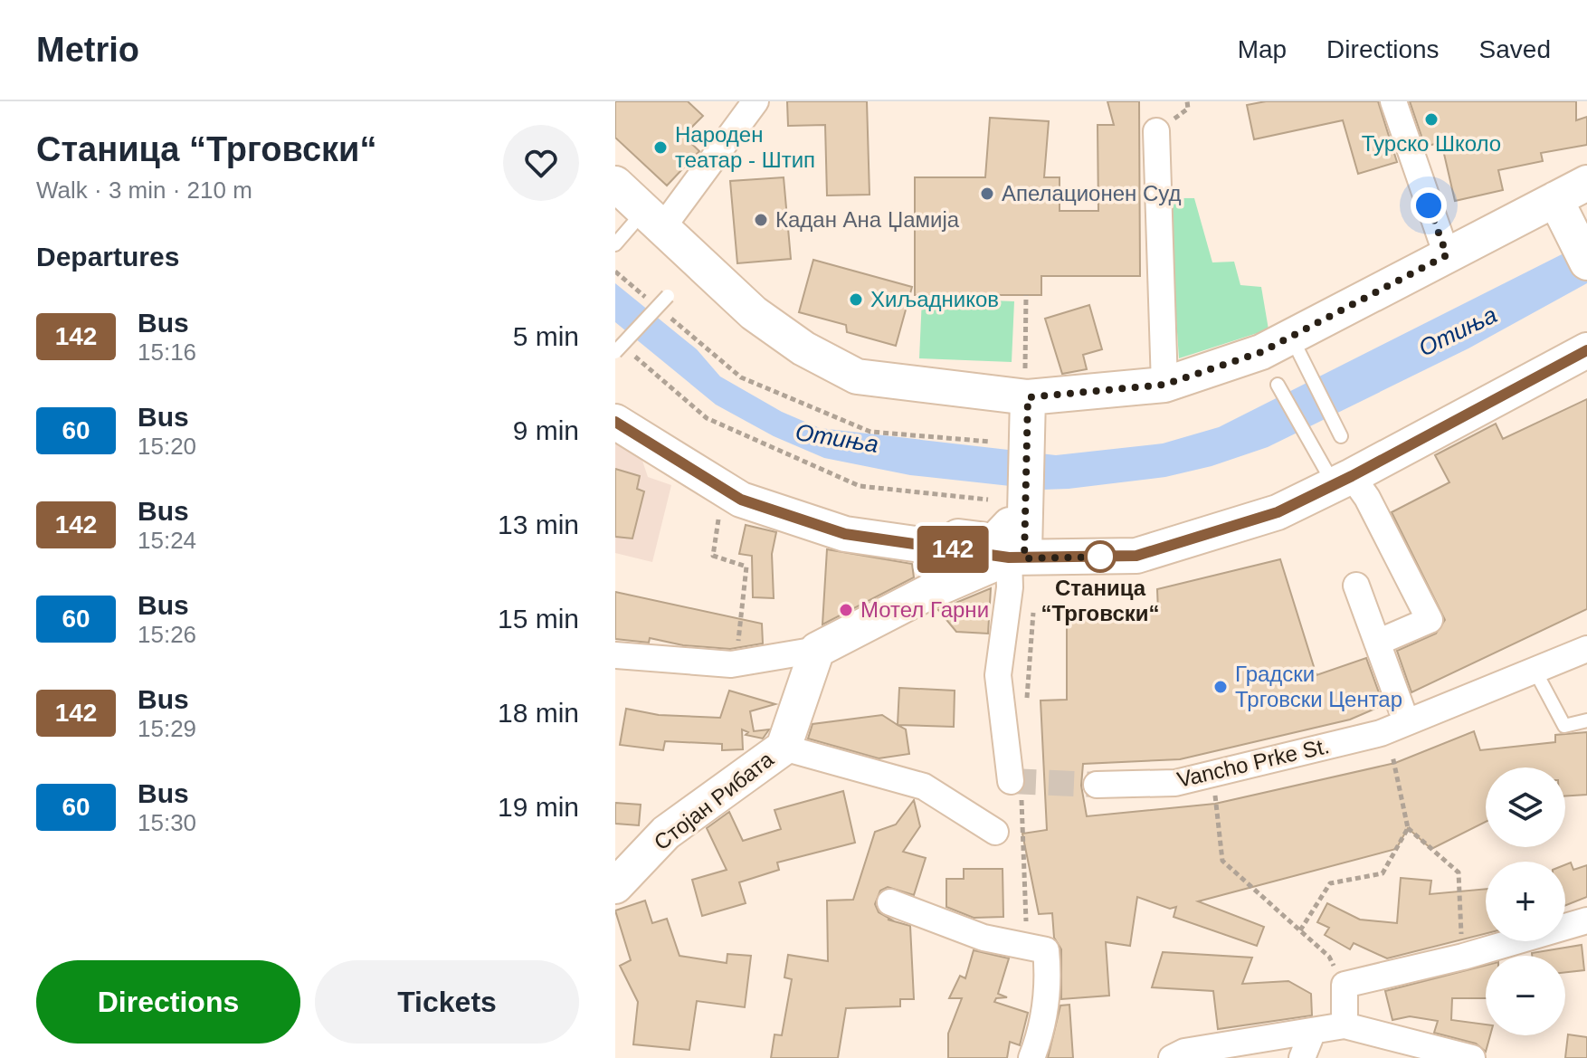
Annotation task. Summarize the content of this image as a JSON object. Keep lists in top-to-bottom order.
{
  "streets": {
    "street": ["Vancho Prke St.", "Стојан Рибата"]
  },
  "water": ["Отиња"],
  "places": [
    "Турско Школо",
    "Народен театар - Штип",
    "Апелационен Суд",
    "Кадан Ана Џамија",
    "Хиљадников",
    "Станица “Трговски“",
    "Мотел Гарни",
    "Градски Трговски Центар"
  ],
  "lines": ["bus line 142"],
  "page": {
    "header": "Metrio",
    "nav": ["Map", "Directions", "Saved"],
    "heading": [
      ["Станица “Трговски“", "Walk · 3 min · 210 m"],
      "Departures"
    ],
    "on_map": "142",
    "list": [
      {
        "mark": "142",
        "name": "Bus",
        "note": "15:16",
        "value": "5 min"
      },
      {
        "mark": "60",
        "name": "Bus",
        "note": "15:20",
        "value": "9 min"
      },
      {
        "mark": "142",
        "name": "Bus",
        "note": "15:24",
        "value": "13 min"
      },
      {
        "mark": "60",
        "name": "Bus",
        "note": "15:26",
        "value": "15 min"
      },
      {
        "mark": "142",
        "name": "Bus",
        "note": "15:29",
        "value": "18 min"
      },
      {
        "mark": "60",
        "name": "Bus",
        "note": "15:30",
        "value": "19 min"
      }
    ],
    "map_buttons": ["+", "−"],
    "buttons": ["Directions", "Tickets"]
  }
}
